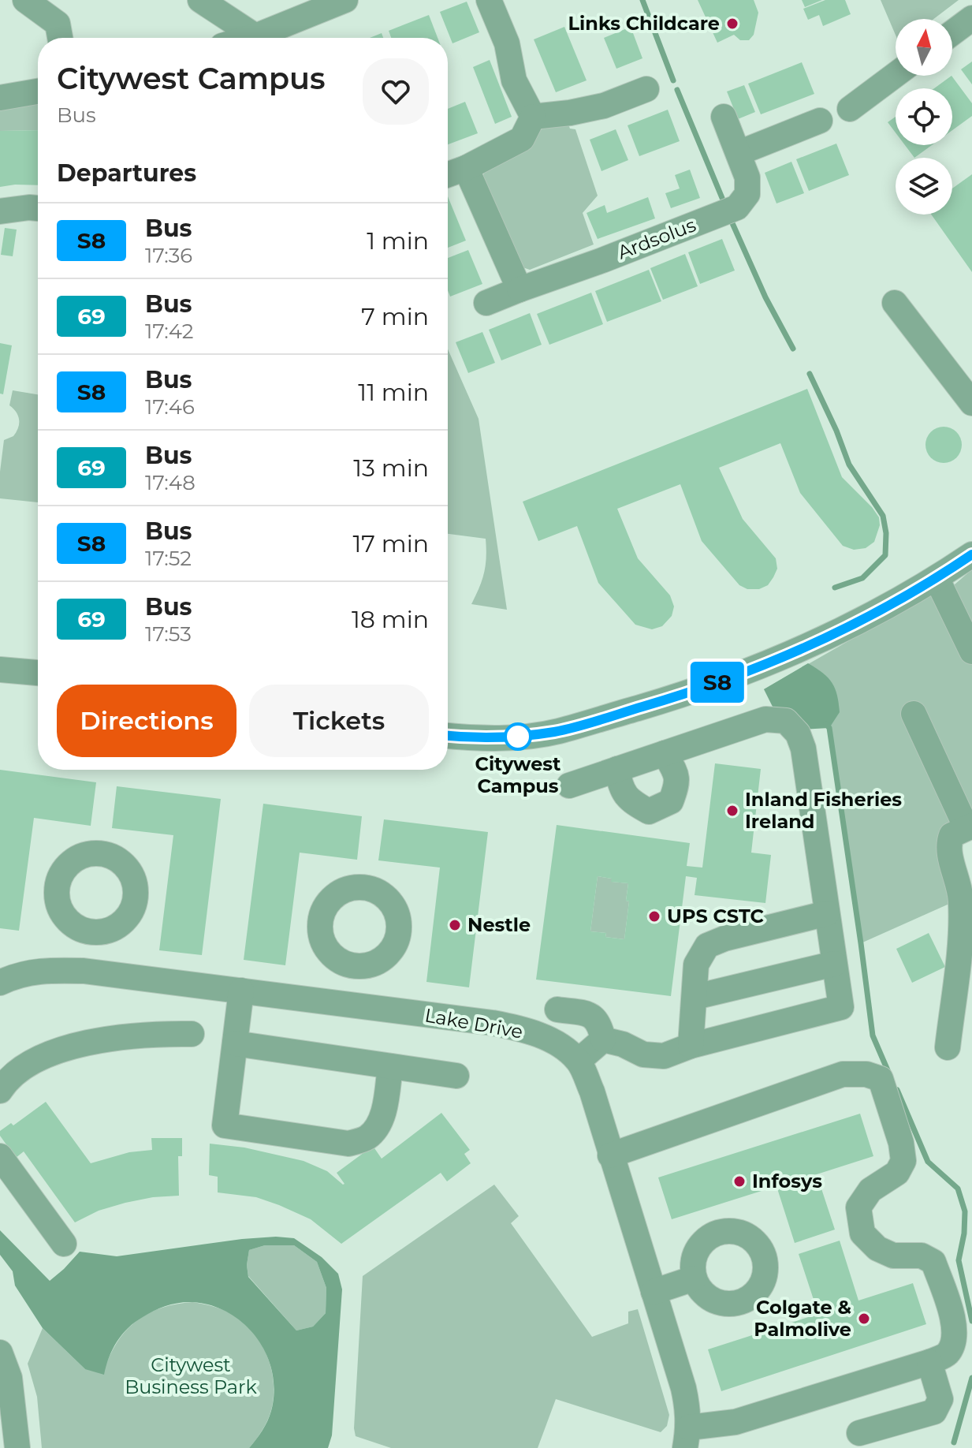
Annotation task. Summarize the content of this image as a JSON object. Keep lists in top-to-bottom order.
{
  "streets": {
    "street": ["Ardsolus", "Lake Drive"]
  },
  "parks": ["Citywest Business Park"],
  "places": [
    "Links Childcare",
    "Citywest Campus",
    "Inland Fisheries Ireland",
    "UPS CSTC",
    "Nestle",
    "Infosys",
    "Colgate & Palmolive"
  ],
  "lines": ["bus line S8"],
  "north": "top",
  "page": {
    "on_map": "S8",
    "heading": [
      ["Citywest Campus", "Bus"],
      "Departures"
    ],
    "list": [
      {
        "mark": "S8",
        "name": "Bus",
        "note": "17:36",
        "value": "1 min"
      },
      {
        "mark": "69",
        "name": "Bus",
        "note": "17:42",
        "value": "7 min"
      },
      {
        "mark": "S8",
        "name": "Bus",
        "note": "17:46",
        "value": "11 min"
      },
      {
        "mark": "69",
        "name": "Bus",
        "note": "17:48",
        "value": "13 min"
      },
      {
        "mark": "S8",
        "name": "Bus",
        "note": "17:52",
        "value": "17 min"
      },
      {
        "mark": "69",
        "name": "Bus",
        "note": "17:53",
        "value": "18 min"
      }
    ],
    "buttons": ["Directions", "Tickets"]
  }
}
